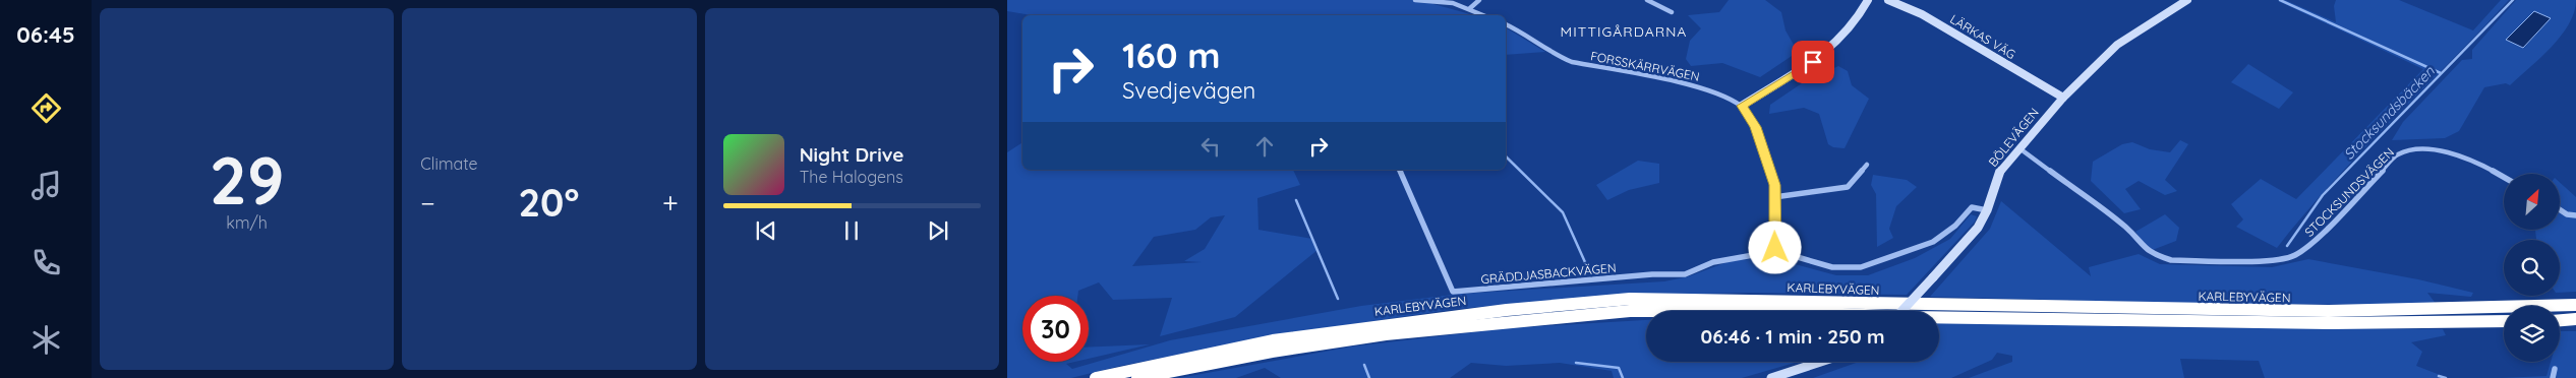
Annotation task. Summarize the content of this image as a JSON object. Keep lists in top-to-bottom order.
{
  "streets": {
    "highway": ["KARLEBYVÄGEN"],
    "street": [
      "LÄRKAS VÄG",
      "FORSSKÄRRVÄGEN",
      "BÖLEVÄGEN",
      "STOCKSUNDSVÄGEN",
      "GRÄDDJASBACKVÄGEN"
    ]
  },
  "crossings": [
    ["LÄRKAS VÄG", "BÖLEVÄGEN"],
    ["BÖLEVÄGEN", "STOCKSUNDSVÄGEN"]
  ],
  "districts": ["MITTIGÅRDARNA"],
  "water": ["Stocksundsbäcken"],
  "north": "top right",
  "page": {
    "tabs": "06:45",
    "tile": [
      ["29", "km/h"],
      "Climate"
    ],
    "turn": ["160 m", "Svedjevägen"],
    "song": ["Night Drive", "The Halogens"],
    "heat": ["−", "20°", "+"],
    "limit": "30",
    "trip": "06:46 · 1 min · 250 m"
  }
}
